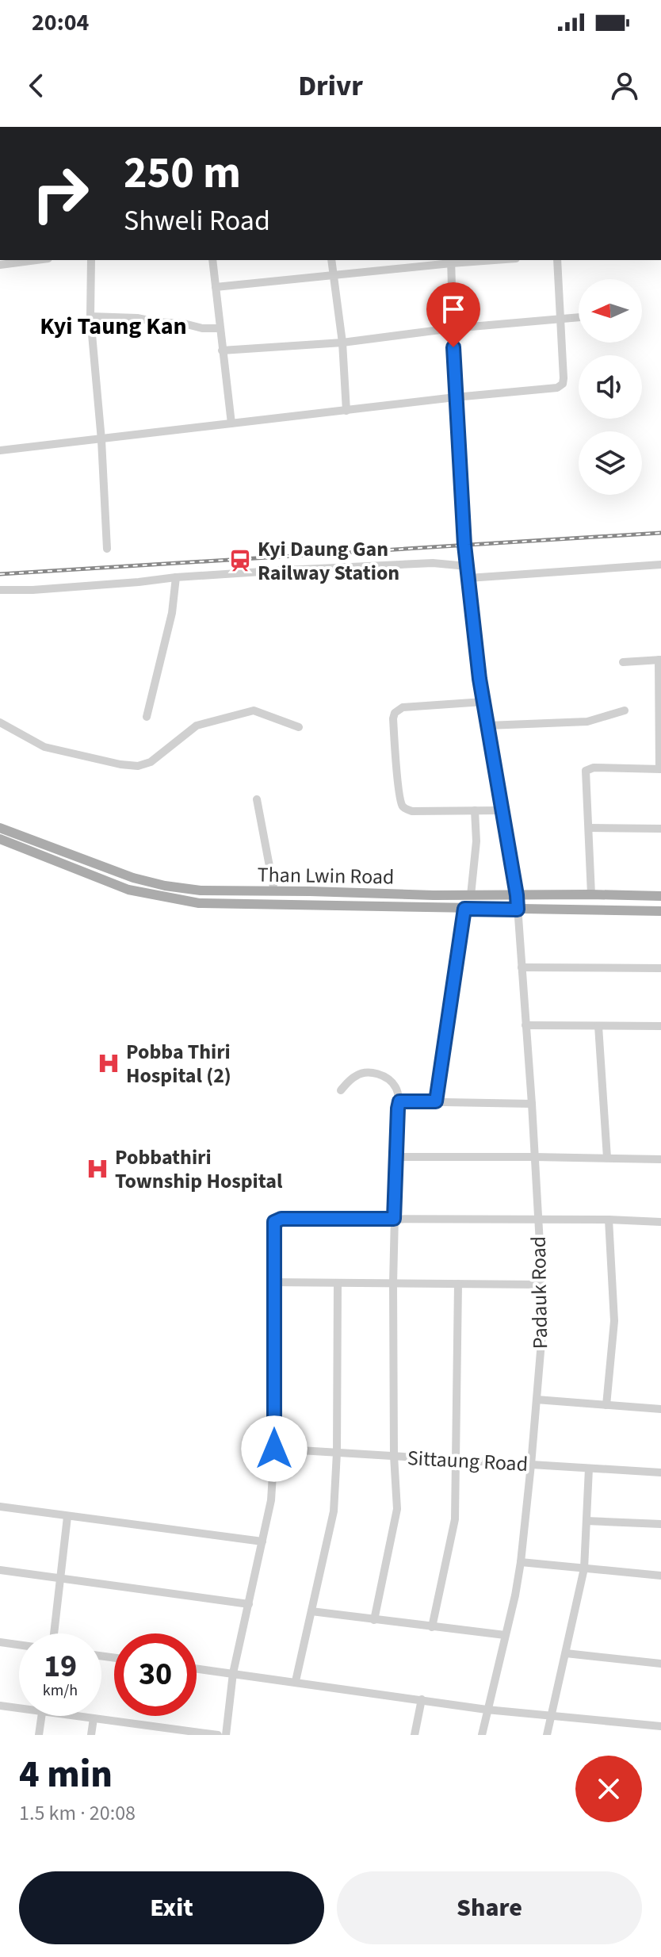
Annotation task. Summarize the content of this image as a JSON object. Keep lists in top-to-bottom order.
{
  "streets": {
    "main road": ["Than Lwin Road"],
    "street": ["Padauk Road", "Sittaung Road"]
  },
  "crossings": [
    ["Than Lwin Road", "Padauk Road"],
    ["Padauk Road", "Sittaung Road"]
  ],
  "districts": ["Kyi Taung Kan"],
  "places": {
    "station": ["Kyi Daung Gan Railway Station"],
    "hospital": ["Pobba Thiri Hospital (2)", "Pobbathiri Township Hospital"]
  },
  "north": "left",
  "page": {
    "status": "20:04",
    "header": "Drivr",
    "turn": ["250 m", "Shweli Road"],
    "speed": "19 km/h",
    "limit": "30",
    "heading": ["4 min", "1.5 km · 20:08"],
    "buttons": ["Exit", "Share"]
  }
}
